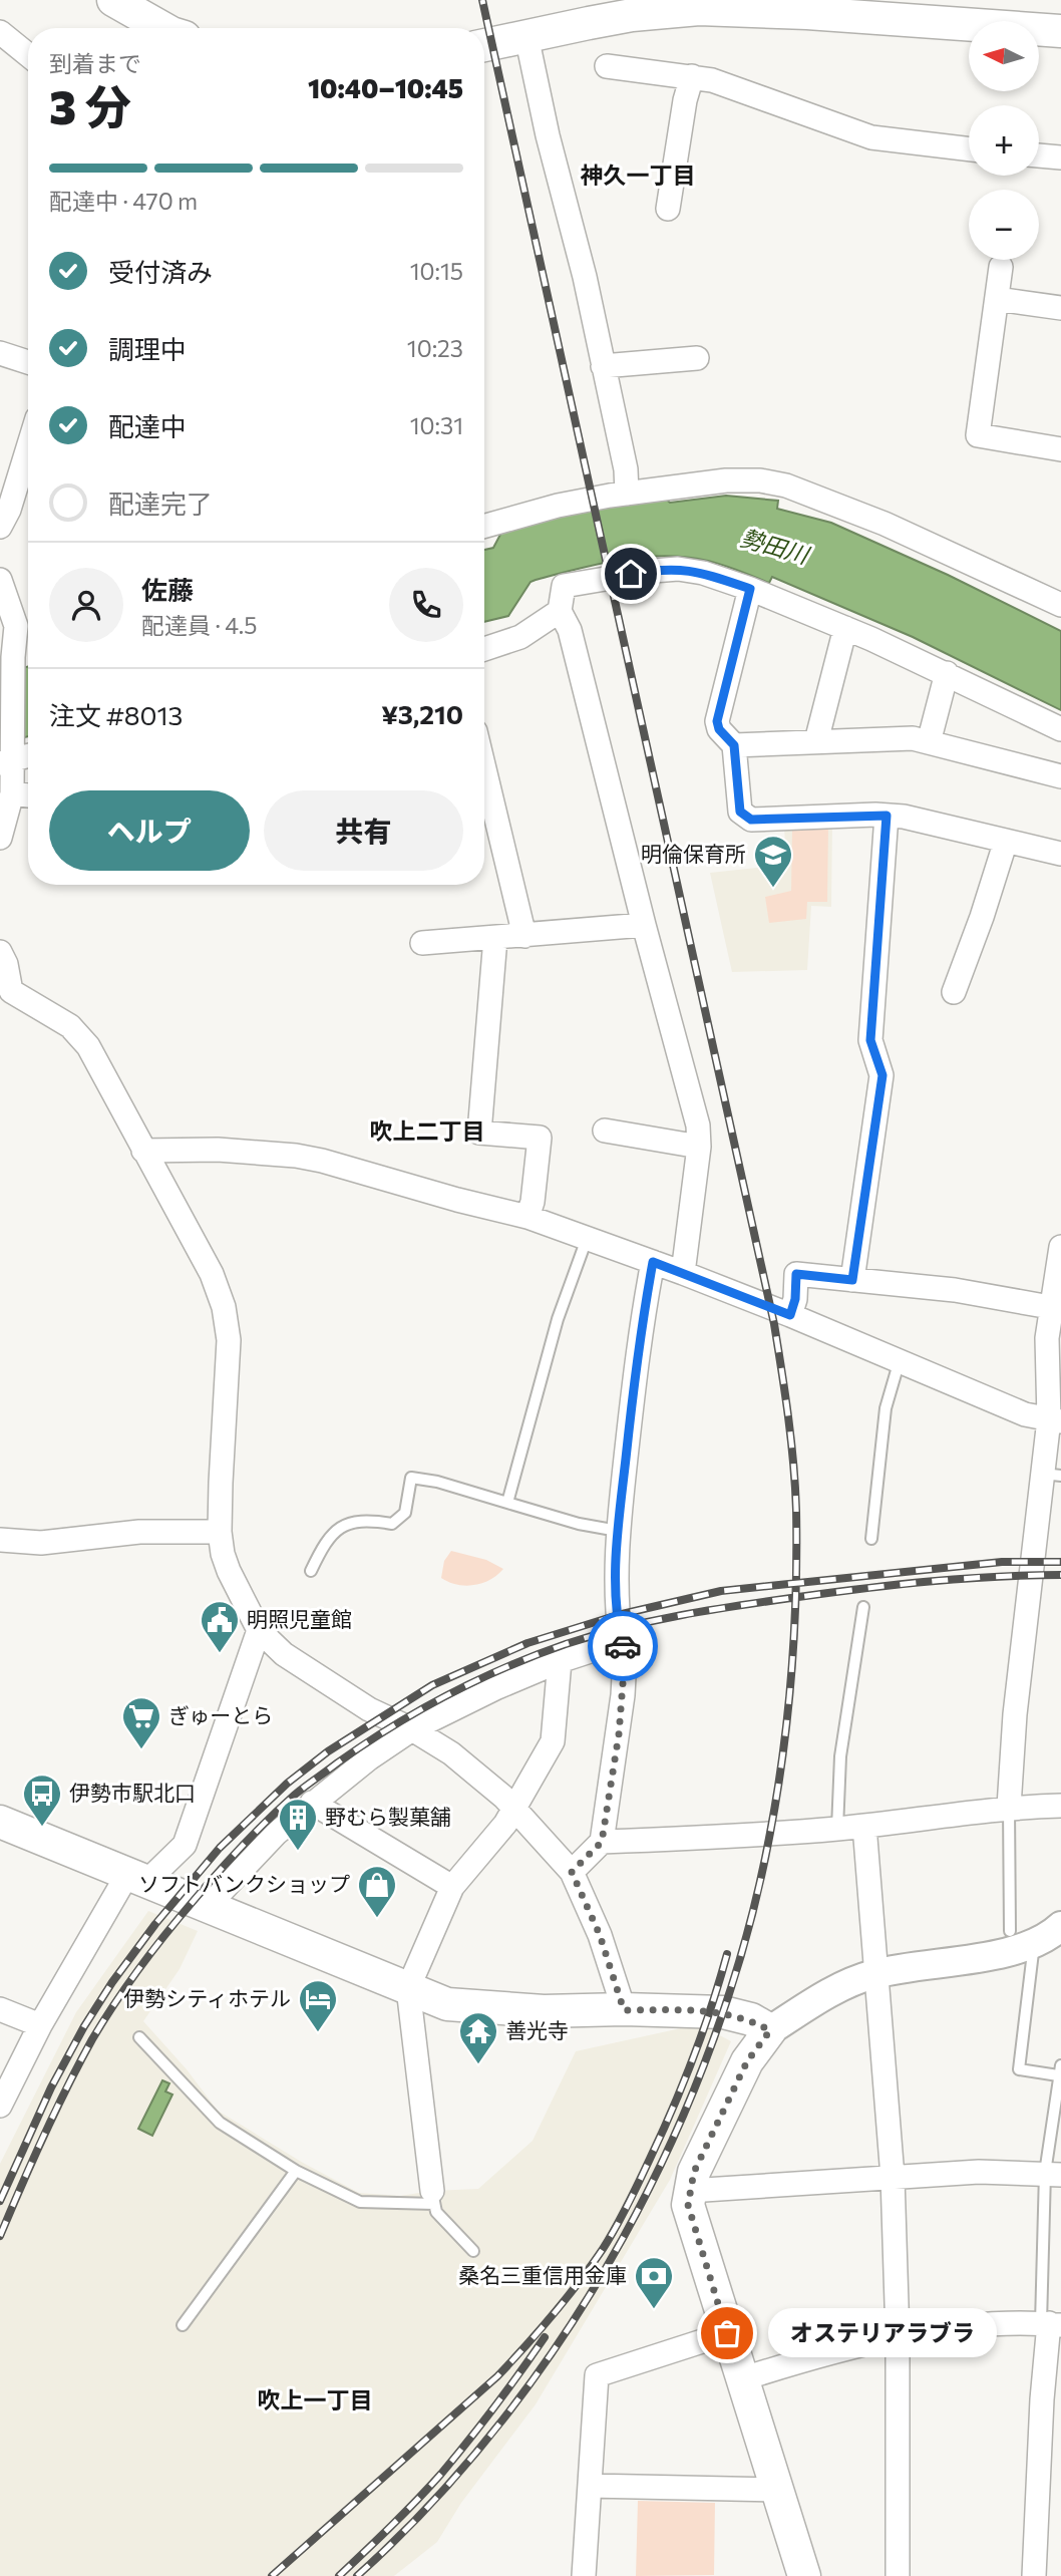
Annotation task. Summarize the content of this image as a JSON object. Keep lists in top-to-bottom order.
{
  "districts": ["神久一丁目", "吹上二丁目", "吹上一丁目"],
  "water": ["勢田川"],
  "places": {
    "school or university": ["明倫保育所"],
    "public building": ["明照児童館"],
    "supermarket": ["ぎゅーとら"],
    "bus stop": ["伊勢市駅北口"],
    "building": ["野むら製菓舗"],
    "shop": ["ソフトバンクショップ"],
    "hotel": ["伊勢シティホテル"],
    "temple": ["善光寺"],
    "bank": ["桑名三重信用金庫"],
    "other": ["オステリアラブラ"]
  },
  "north": "left",
  "page": {
    "map_buttons": ["+", "−"],
    "heading": ["3 分", "到着まで", "10:40–10:45"],
    "panel": [
      "佐藤",
      "配達員 · 4.5",
      "注文 #8013",
      "¥3,210"
    ],
    "bar": "配達中 · 470 m",
    "list": [
      ["受付済み", "10:15"],
      ["調理中", "10:23"],
      ["配達中", "10:31"],
      "配達完了"
    ],
    "buttons": ["ヘルプ", "共有"],
    "bubble": "オステリアラブラ"
  }
}
